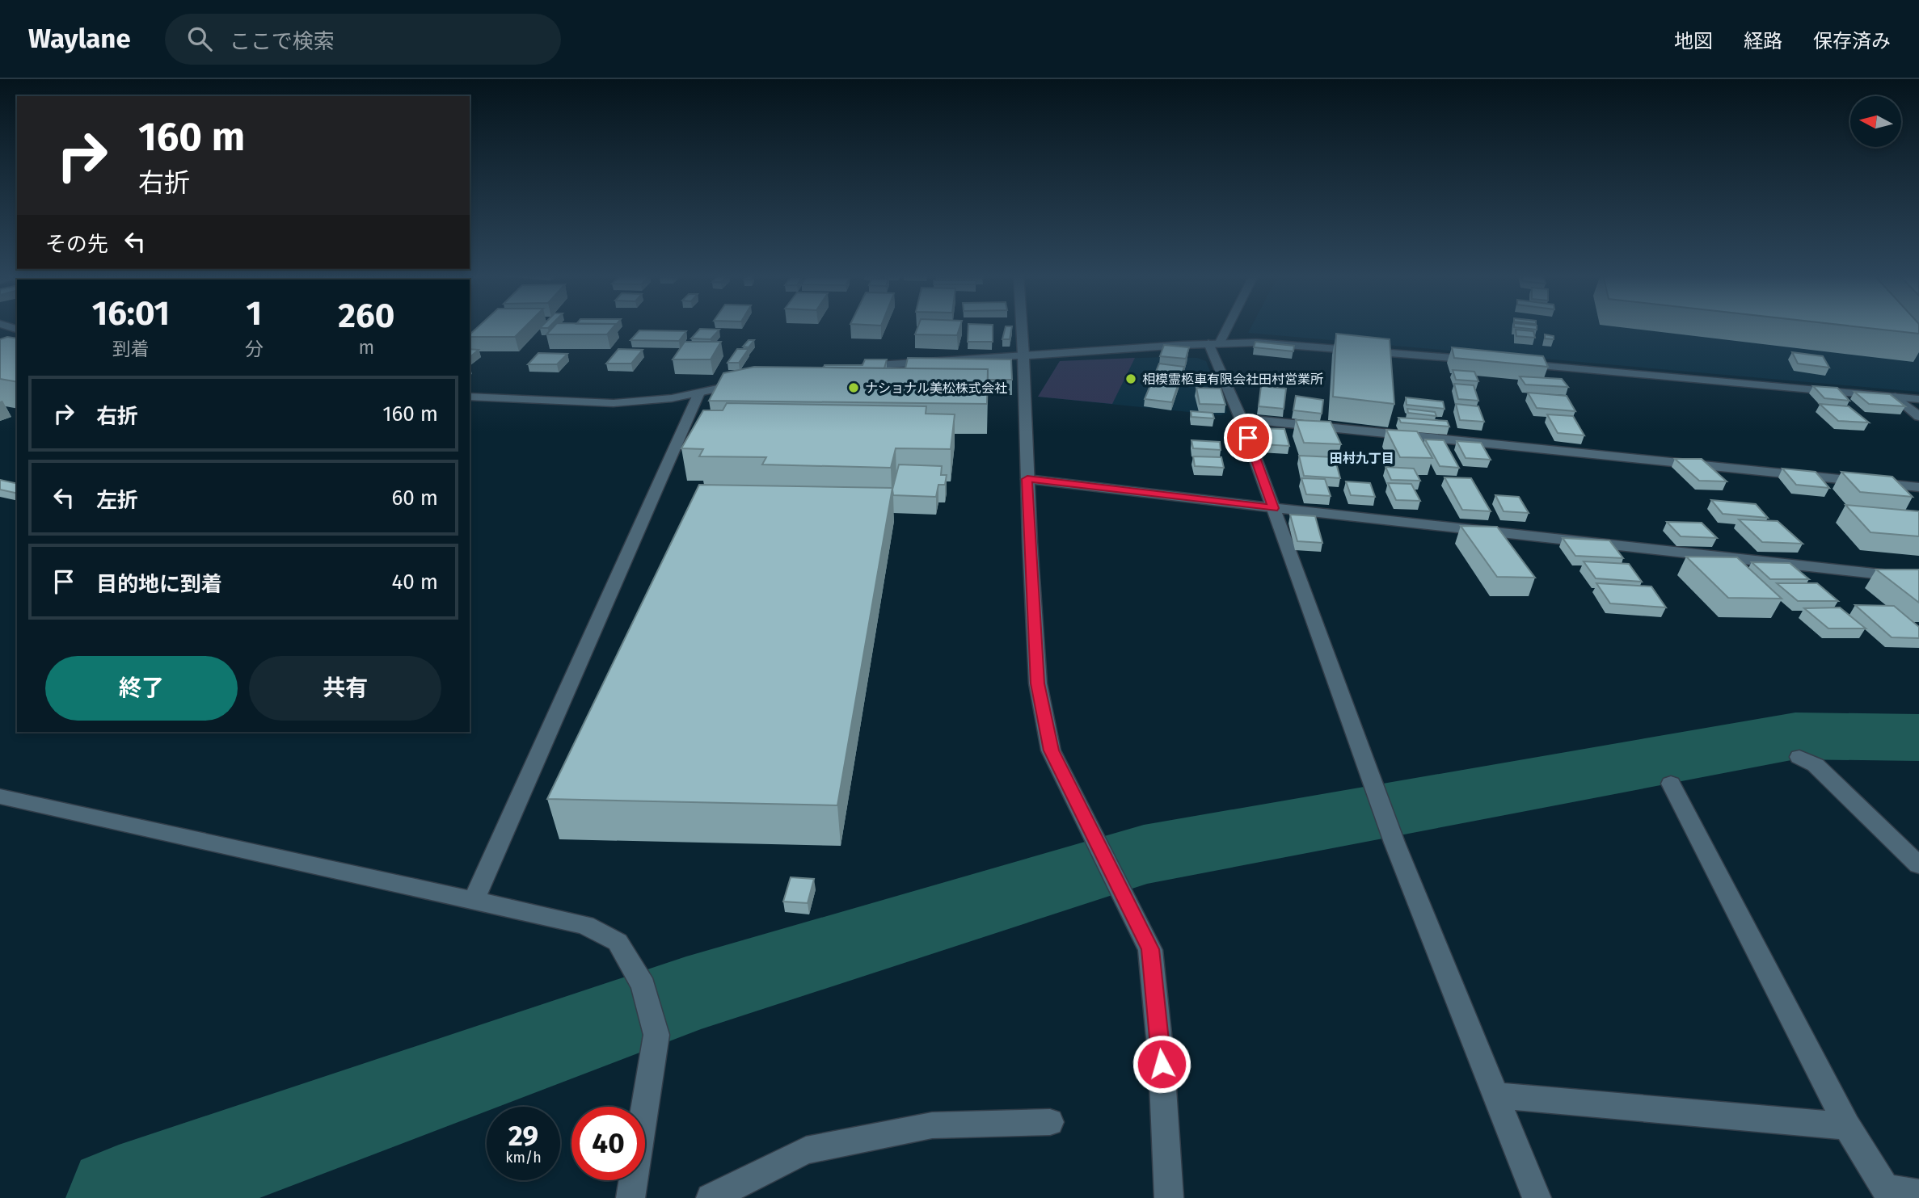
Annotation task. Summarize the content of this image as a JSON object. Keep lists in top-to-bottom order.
{
  "districts": ["田村九丁目"],
  "places": ["相模霊柩車有限会社田村営業所", "ナショナル美松株式会社"],
  "north": "left",
  "page": {
    "header": "Waylane",
    "search": "ここで検索",
    "nav": ["地図", "経路", "保存済み"],
    "turn": ["160 m", "右折"],
    "then": "その先",
    "eta": [
      "16:01",
      "到着",
      "1",
      "分",
      "260",
      "m"
    ],
    "list": [
      {
        "name": "右折",
        "value": "160 m"
      },
      {
        "name": "左折",
        "value": "60 m"
      },
      {
        "name": "目的地に到着",
        "value": "40 m"
      }
    ],
    "buttons": ["終了", "共有"],
    "speed": "29 km/h",
    "limit": "40"
  }
}
